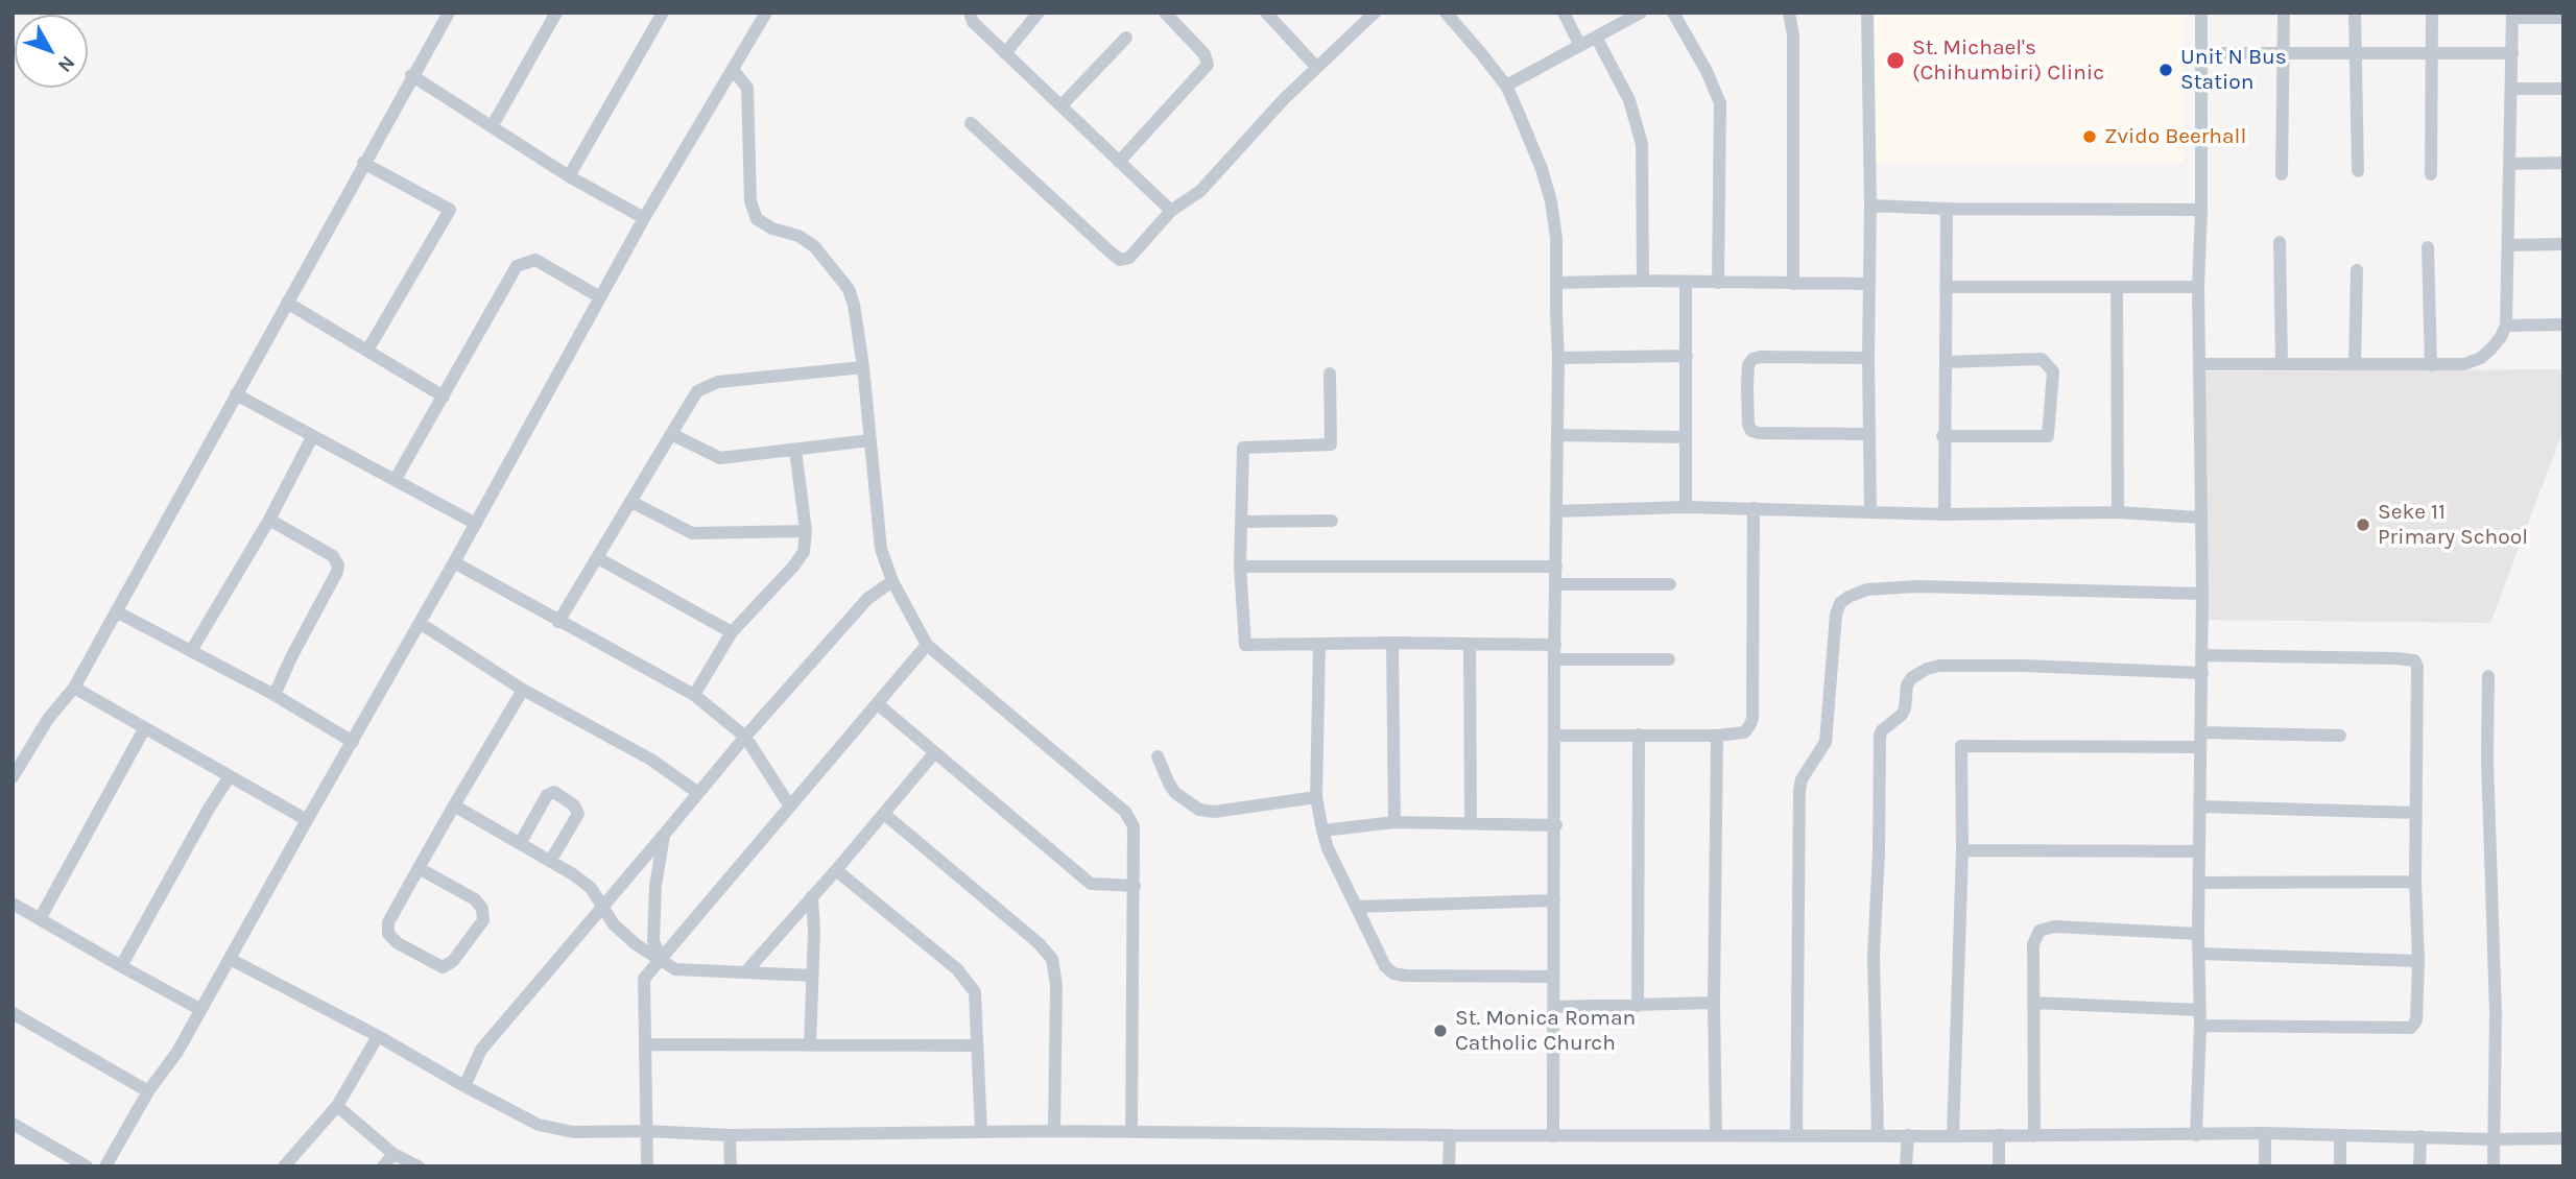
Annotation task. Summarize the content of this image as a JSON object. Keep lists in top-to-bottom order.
{
  "places": [
    "St. Michael's (Chihumbiri) Clinic",
    "Unit N Bus Station",
    "Zvido Beerhall",
    "Seke 11 Primary School",
    "St. Monica Roman Catholic Church"
  ],
  "north": "bottom right"
}
